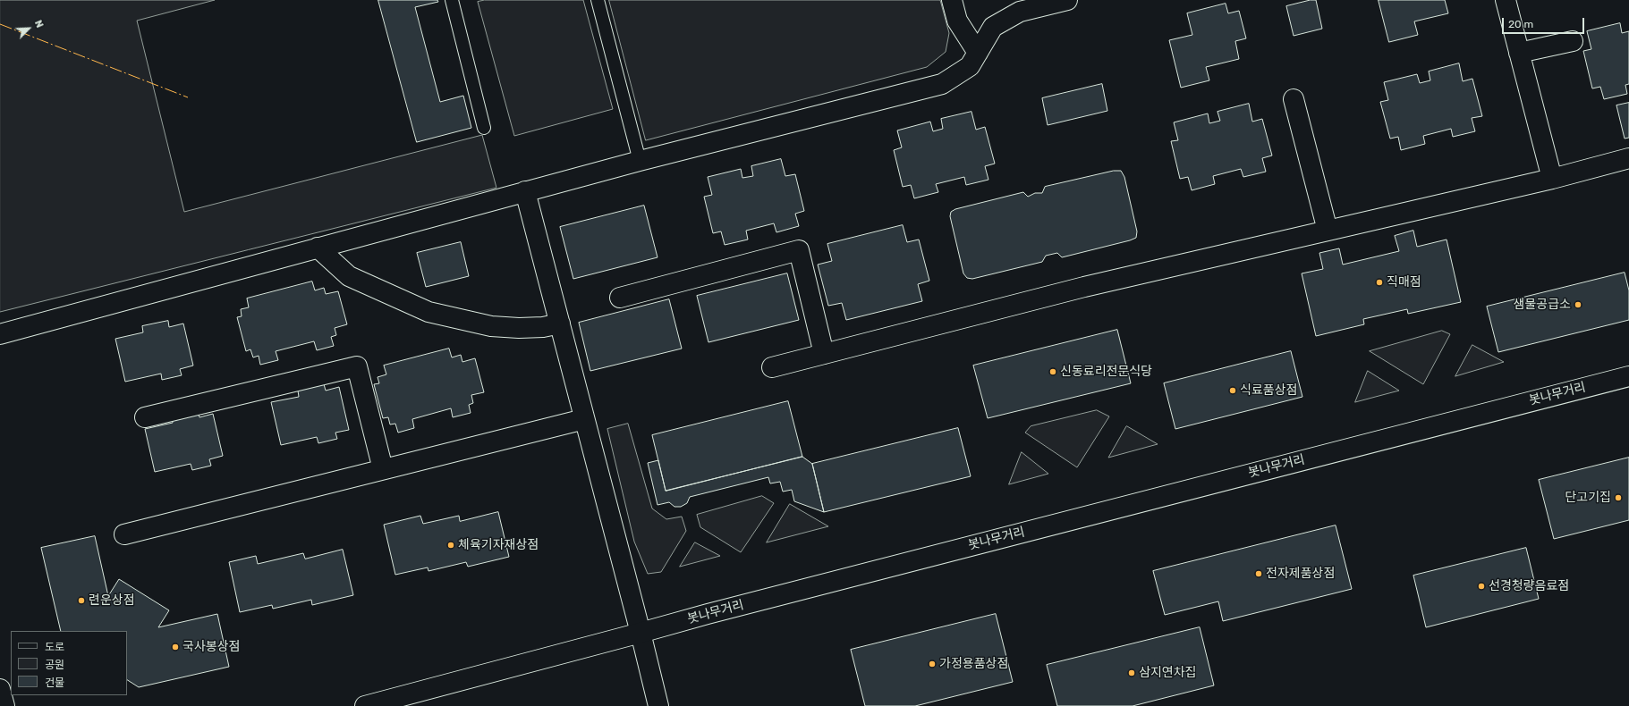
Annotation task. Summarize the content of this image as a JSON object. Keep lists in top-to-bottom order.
{
  "streets": {
    "street": ["봇나무거리"]
  },
  "places": [
    "직매점",
    "샘물공급소",
    "신동료리전문식당",
    "식료품상점",
    "단고기집",
    "체육기자재상점",
    "전자제품상점",
    "선경청량음료점",
    "련운상점",
    "국사봉상점",
    "가정용품상점",
    "삼지연차집"
  ],
  "legend": ["도로", "공원", "건물"],
  "scale_bar": "20 m",
  "north": "top right"
}
